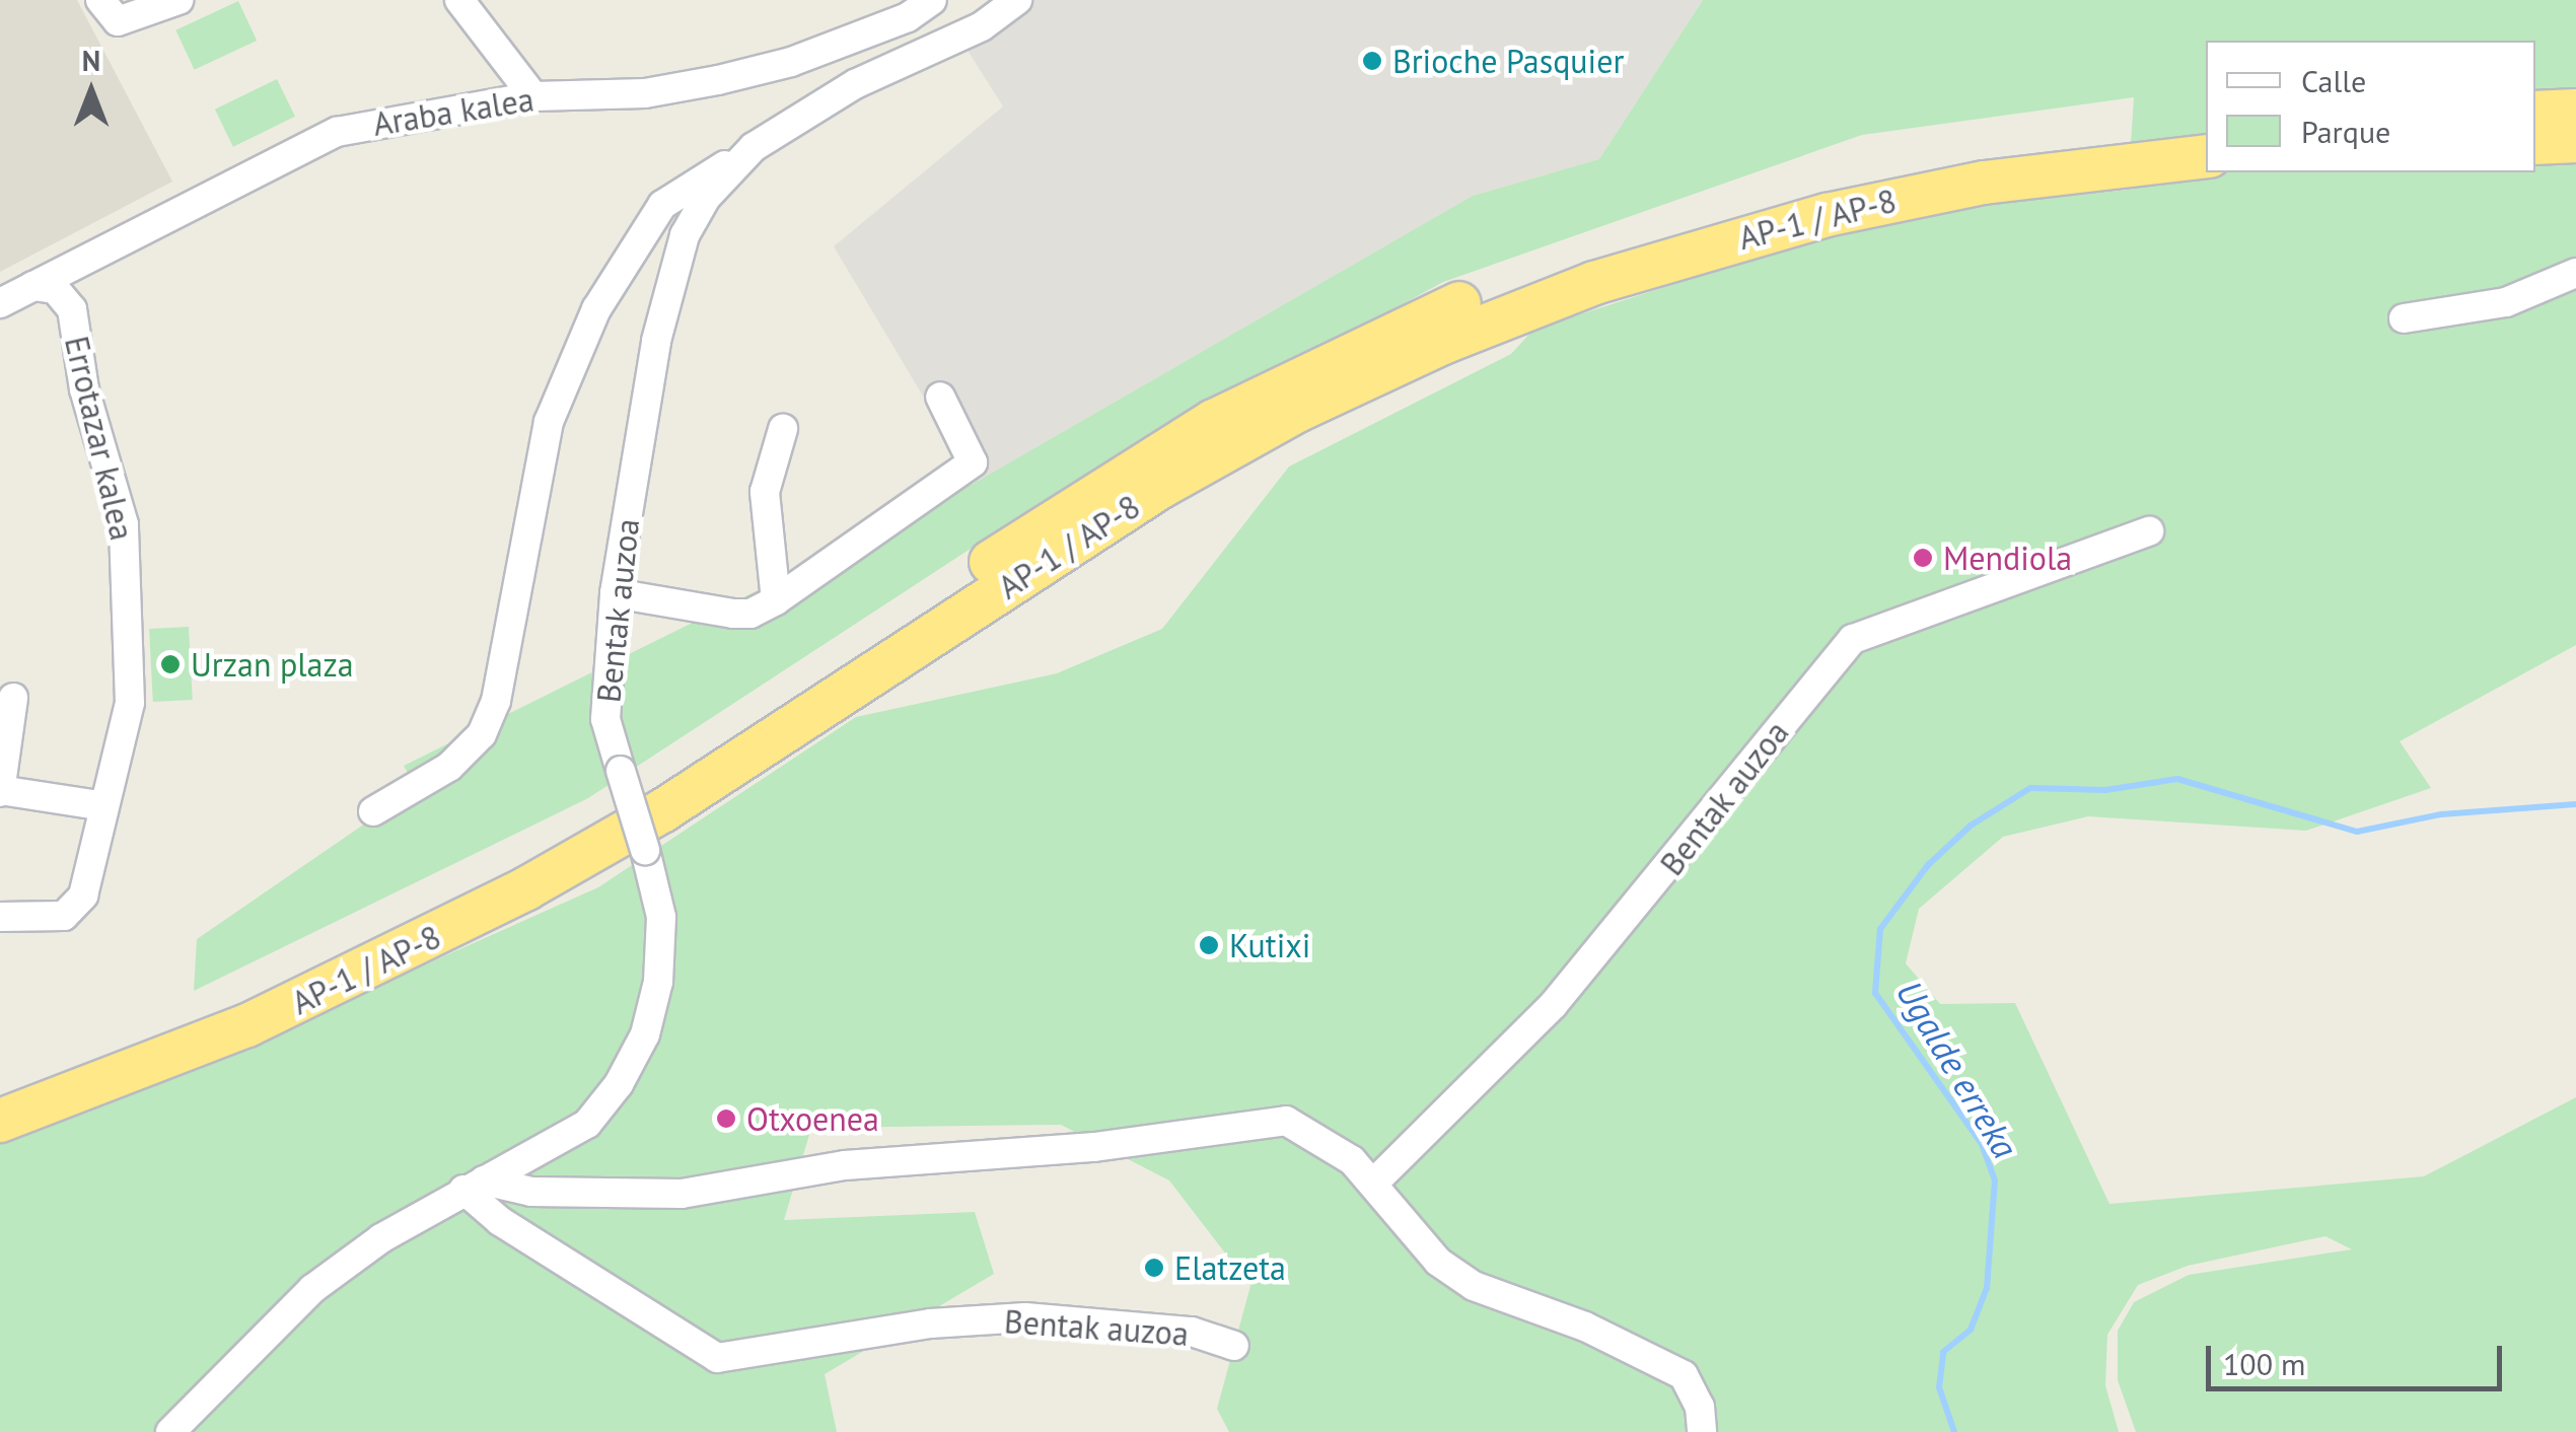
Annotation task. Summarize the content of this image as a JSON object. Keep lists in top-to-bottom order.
{
  "streets": {
    "highway": ["AP-1 / AP-8"],
    "street": ["Araba kalea", "Errotazar kalea", "Bentak auzoa"]
  },
  "crossings": [
    ["Araba kalea", "Errotazar kalea"]
  ],
  "water": ["Ugalde erreka"],
  "places": [
    "Brioche Pasquier",
    "Mendiola",
    "Urzan plaza",
    "Kutixi",
    "Otxoenea",
    "Elatzeta"
  ],
  "legend": ["Calle", "Parque"],
  "scale_bar": "100 m",
  "north": "top"
}
